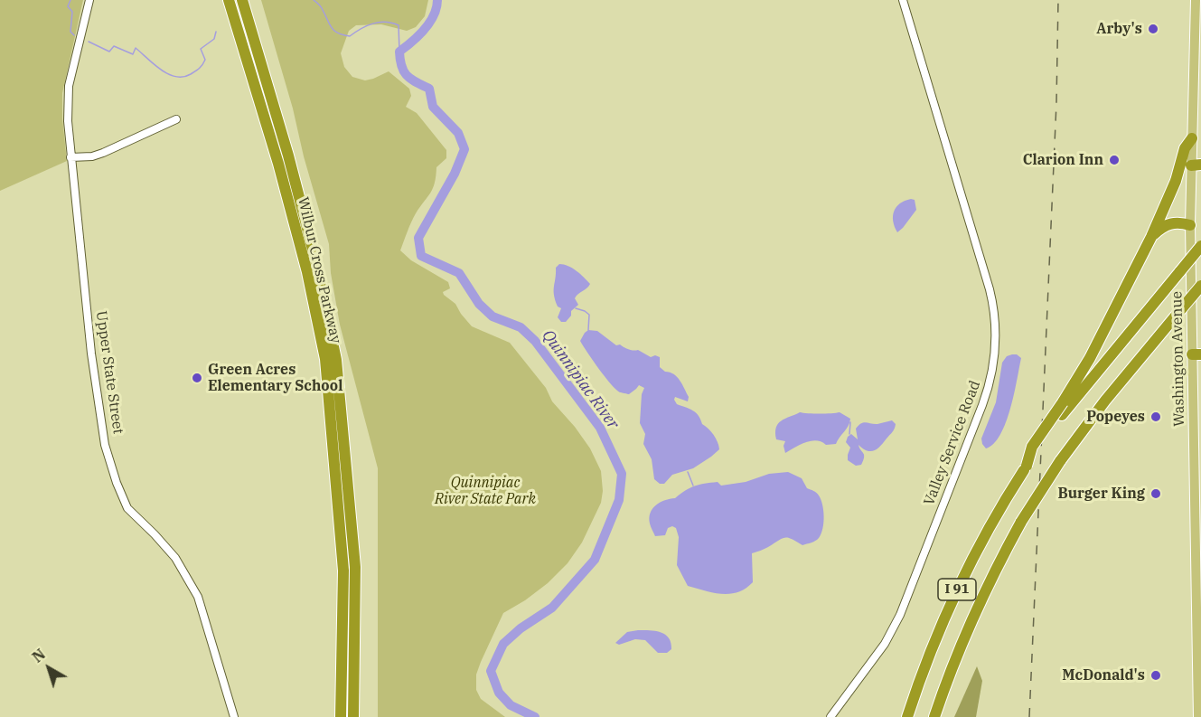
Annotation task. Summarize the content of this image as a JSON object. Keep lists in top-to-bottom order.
{
  "streets": {
    "highway": ["Wilbur Cross Parkway", "I 91"],
    "main road": ["Washington Avenue"],
    "street": ["Upper State Street", "Valley Service Road"]
  },
  "water": ["Quinnipiac River"],
  "parks": ["Quinnipiac River State Park"],
  "places": [
    "Arby's",
    "Clarion Inn",
    "Green Acres Elementary School",
    "Popeyes",
    "Burger King",
    "McDonald's"
  ],
  "north": "top left"
}
